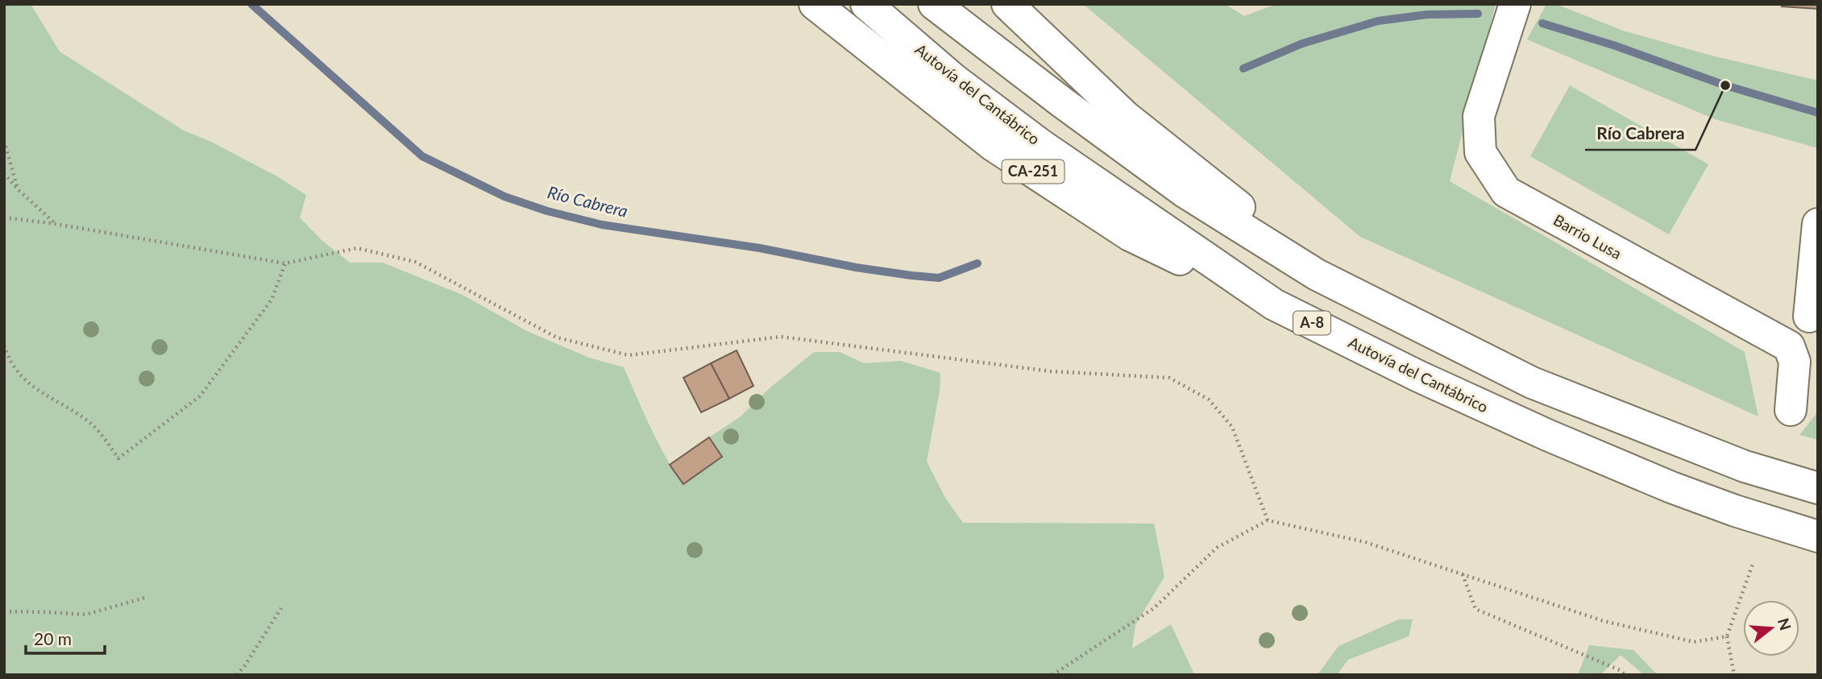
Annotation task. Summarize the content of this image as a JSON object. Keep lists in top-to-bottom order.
{
  "streets": {
    "main road": [
      "Autovía del Cantábrico",
      "CA-251",
      "Barrio Lusa",
      "A-8"
    ]
  },
  "crossings": [
    ["Autovía del Cantábrico", "CA-251"]
  ],
  "water": ["Río Cabrera"],
  "places": ["Río Cabrera"],
  "scale_bar": "20 m",
  "north": "right"
}
